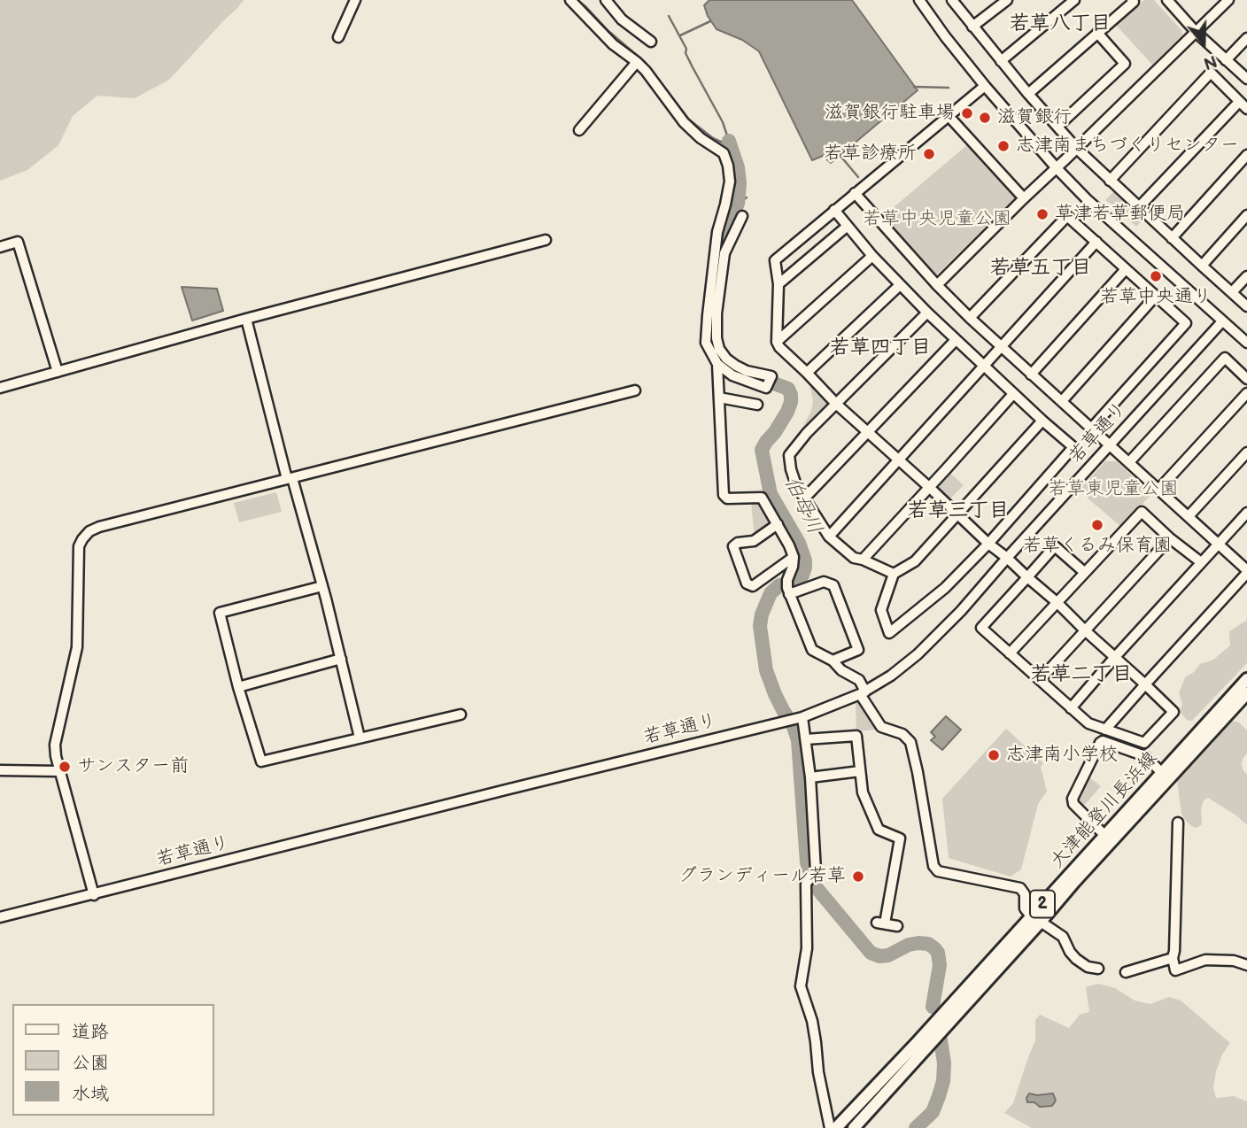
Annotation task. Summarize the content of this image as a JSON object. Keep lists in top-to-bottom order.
{
  "streets": {
    "main road": ["大津能登川長浜線", "2"],
    "street": ["若草通り"]
  },
  "districts": [
    "若草八丁目",
    "若草五丁目",
    "若草四丁目",
    "若草三丁目",
    "若草二丁目"
  ],
  "water": ["伯母川"],
  "parks": ["若草中央児童公園", "若草東児童公園"],
  "places": [
    "滋賀銀行駐車場",
    "滋賀銀行",
    "志津南まちづくりセンター",
    "若草診療所",
    "草津若草郵便局",
    "若草中央通り",
    "若草くるみ保育園",
    "志津南小学校",
    "サンスター前",
    "グランディール若草"
  ],
  "legend": ["道路", "公園", "水域"],
  "north": "bottom"
}
